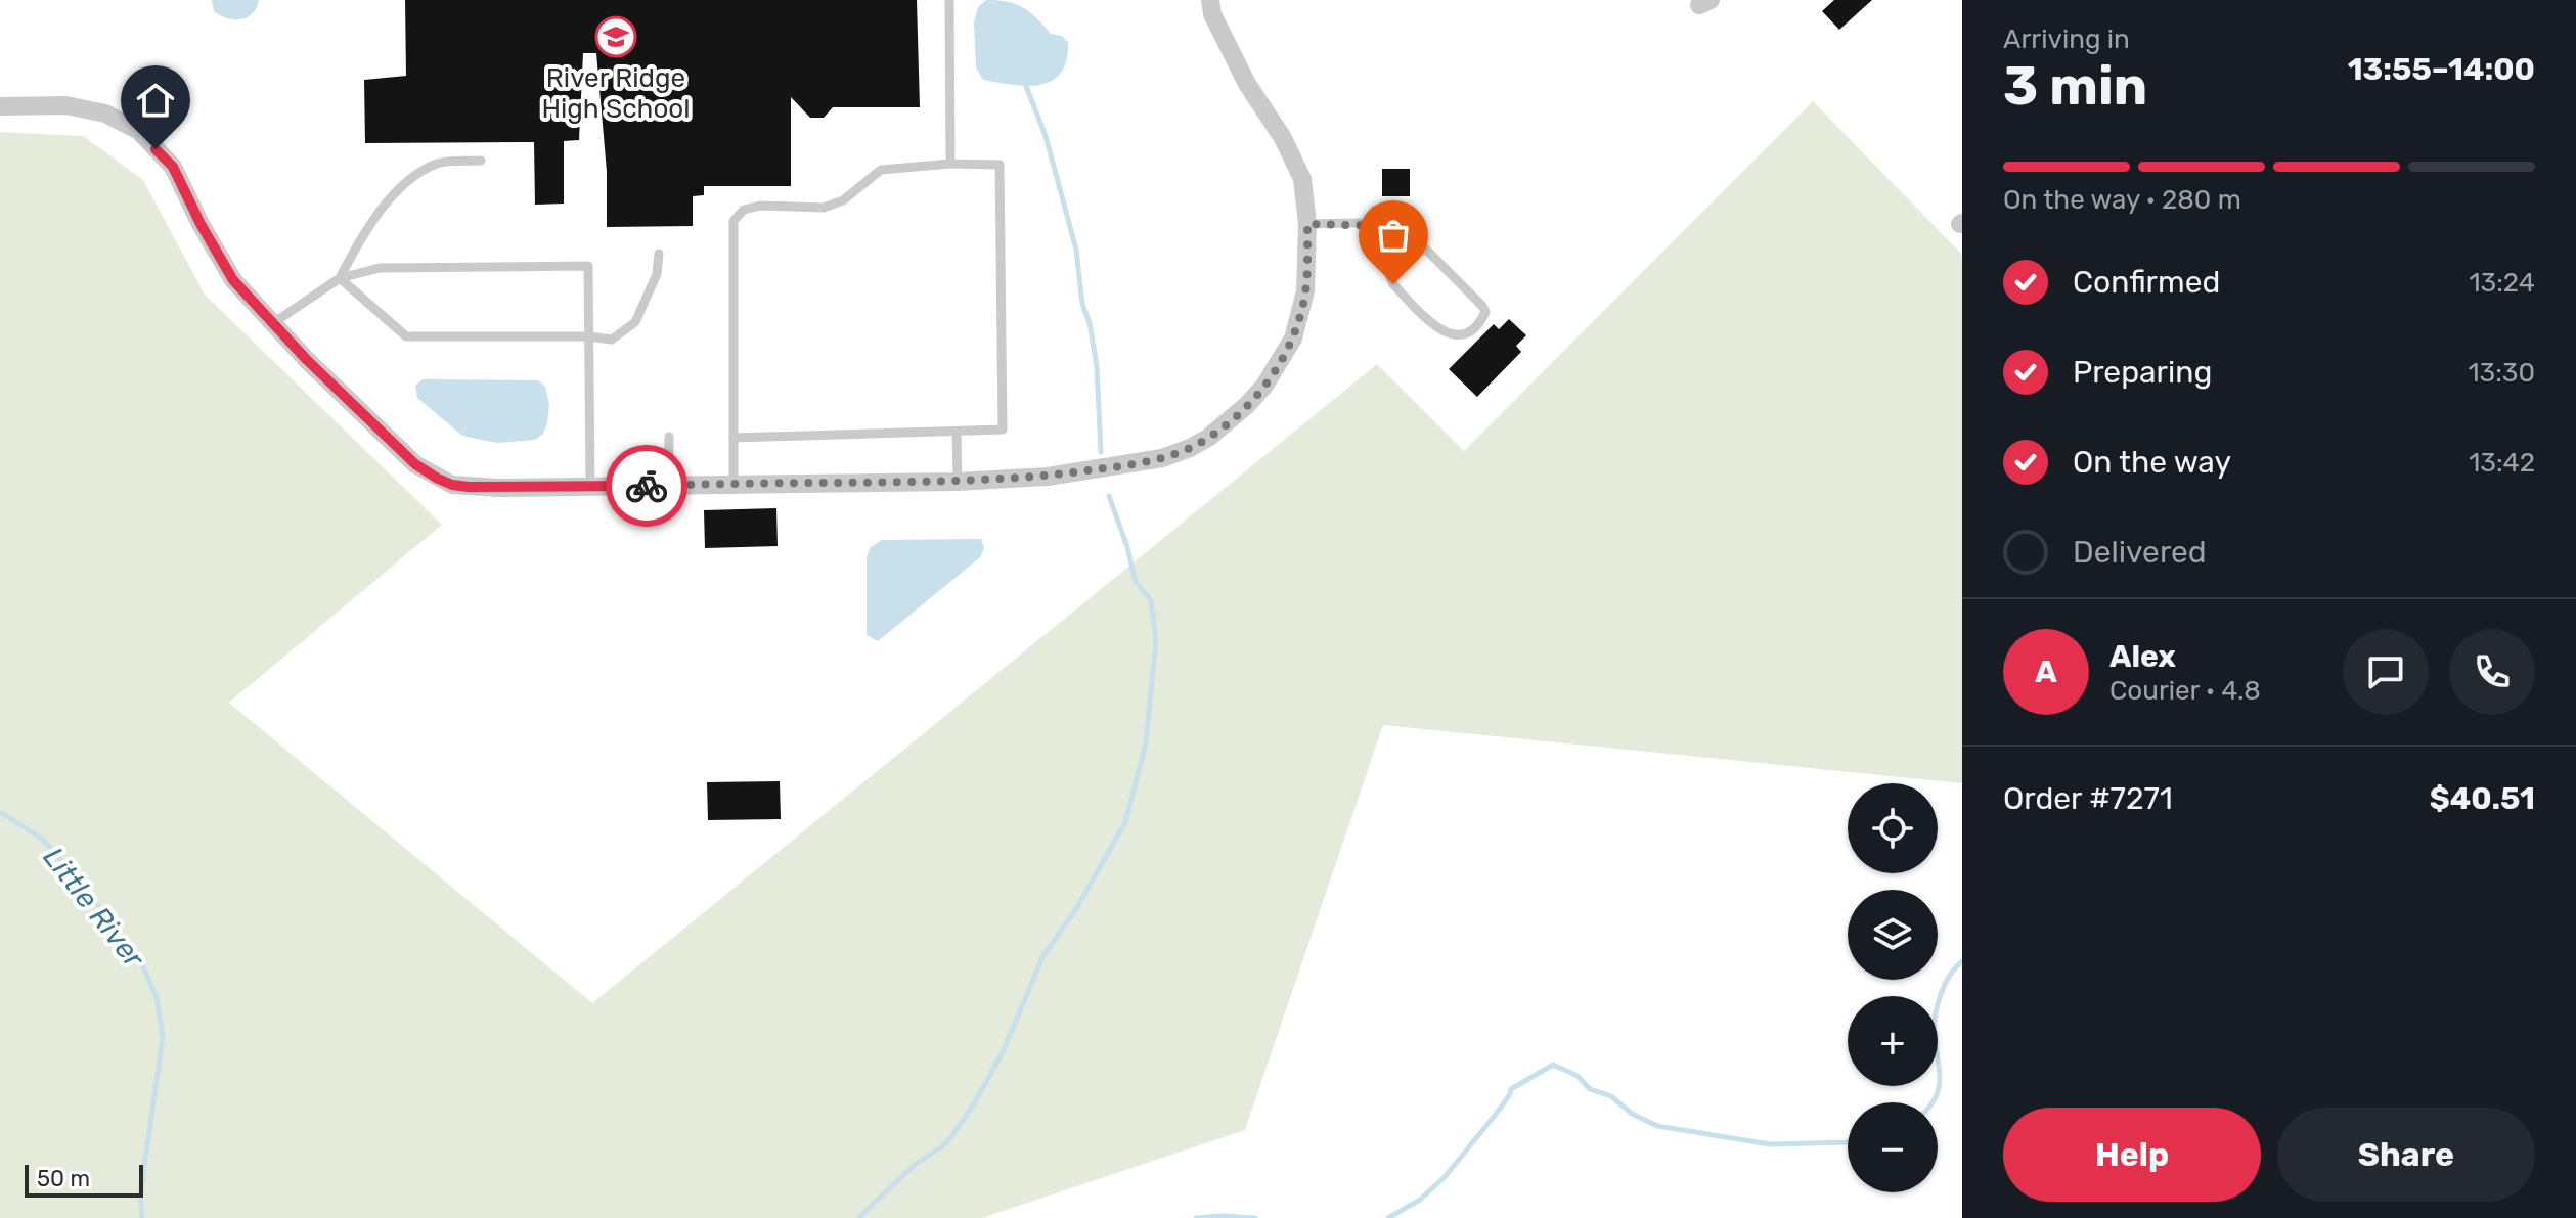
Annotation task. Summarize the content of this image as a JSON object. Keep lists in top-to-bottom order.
{
  "water": ["Little River"],
  "places": {
    "school or university": ["River Ridge High School"]
  },
  "scale_bar": "50 m",
  "page": {
    "heading": ["3 min", "Arriving in", "13:55–14:00"],
    "panel": [
      "Alex",
      "Courier · 4.8",
      "Order #7271",
      "$40.51"
    ],
    "bar": "On the way · 280 m",
    "list": [
      ["Confirmed", "13:24"],
      ["Preparing", "13:30"],
      ["On the way", "13:42"],
      "Delivered"
    ],
    "round": "A",
    "map_buttons": ["+", "−"],
    "buttons": ["Help", "Share"],
    "scale": "50 m"
  }
}
